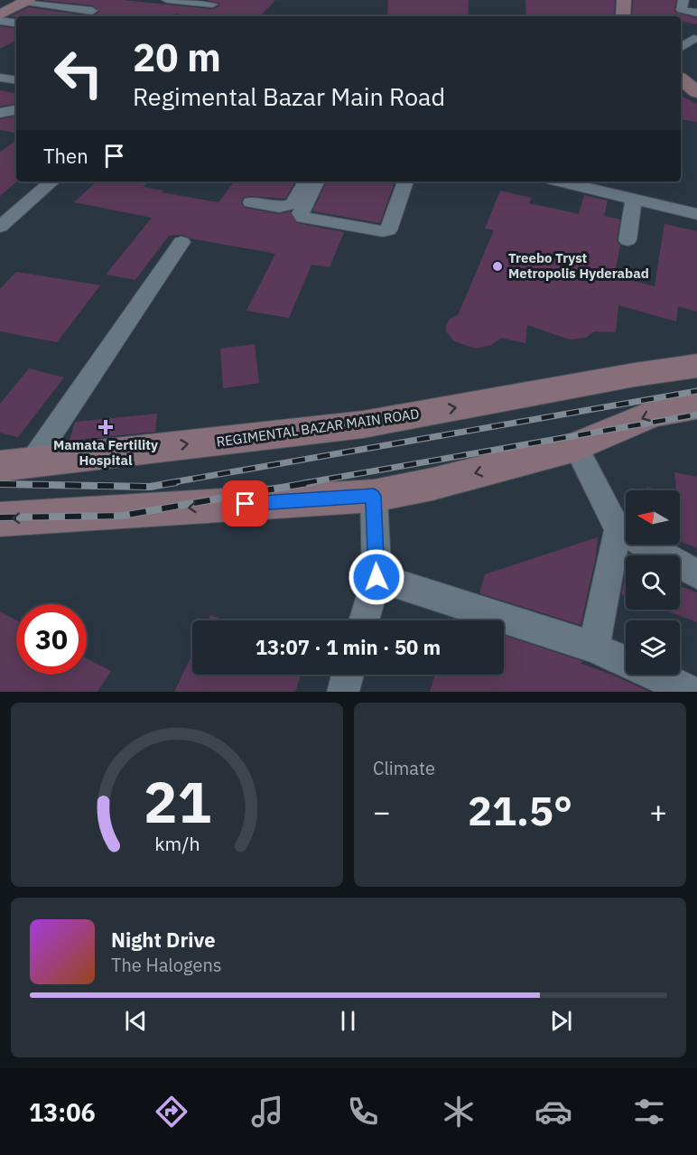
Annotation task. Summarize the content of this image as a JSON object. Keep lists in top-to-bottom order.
{
  "streets": {
    "main road": ["REGIMENTAL BAZAR MAIN ROAD"]
  },
  "places": {
    "other": ["Treebo Tryst Metropolis Hyderabad"],
    "health": ["Mamata Fertility Hospital"]
  },
  "north": "left",
  "page": {
    "turn": ["20 m", "Regimental Bazar Main Road"],
    "then": "Then",
    "limit": "30",
    "trip": "13:07 · 1 min · 50 m",
    "tile": "Climate",
    "heat": ["−", "21.5°", "+"],
    "song": ["Night Drive", "The Halogens"],
    "tabs": "13:06",
    "gauge": ["21", "km/h"]
  }
}
